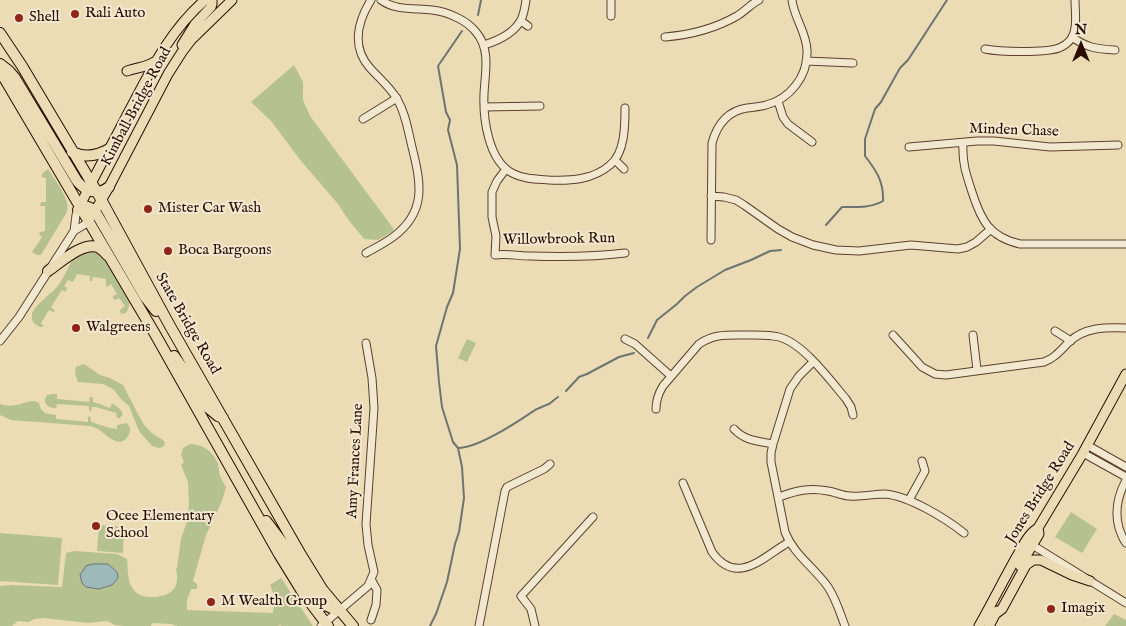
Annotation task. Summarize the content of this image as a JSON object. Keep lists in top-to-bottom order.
{
  "streets": {
    "highway": ["State Bridge Road"],
    "main road": ["Kimball Bridge Road", "Jones Bridge Road"],
    "street": ["Minden Chase", "Willowbrook Run", "Amy Frances Lane"]
  },
  "crossings": [
    ["Kimball Bridge Road", "State Bridge Road"]
  ],
  "places": [
    "Rali Auto",
    "Shell",
    "Mister Car Wash",
    "Boca Bargoons",
    "Walgreens",
    "Ocee Elementary School",
    "M Wealth Group",
    "Imagix"
  ],
  "north": "top"
}
